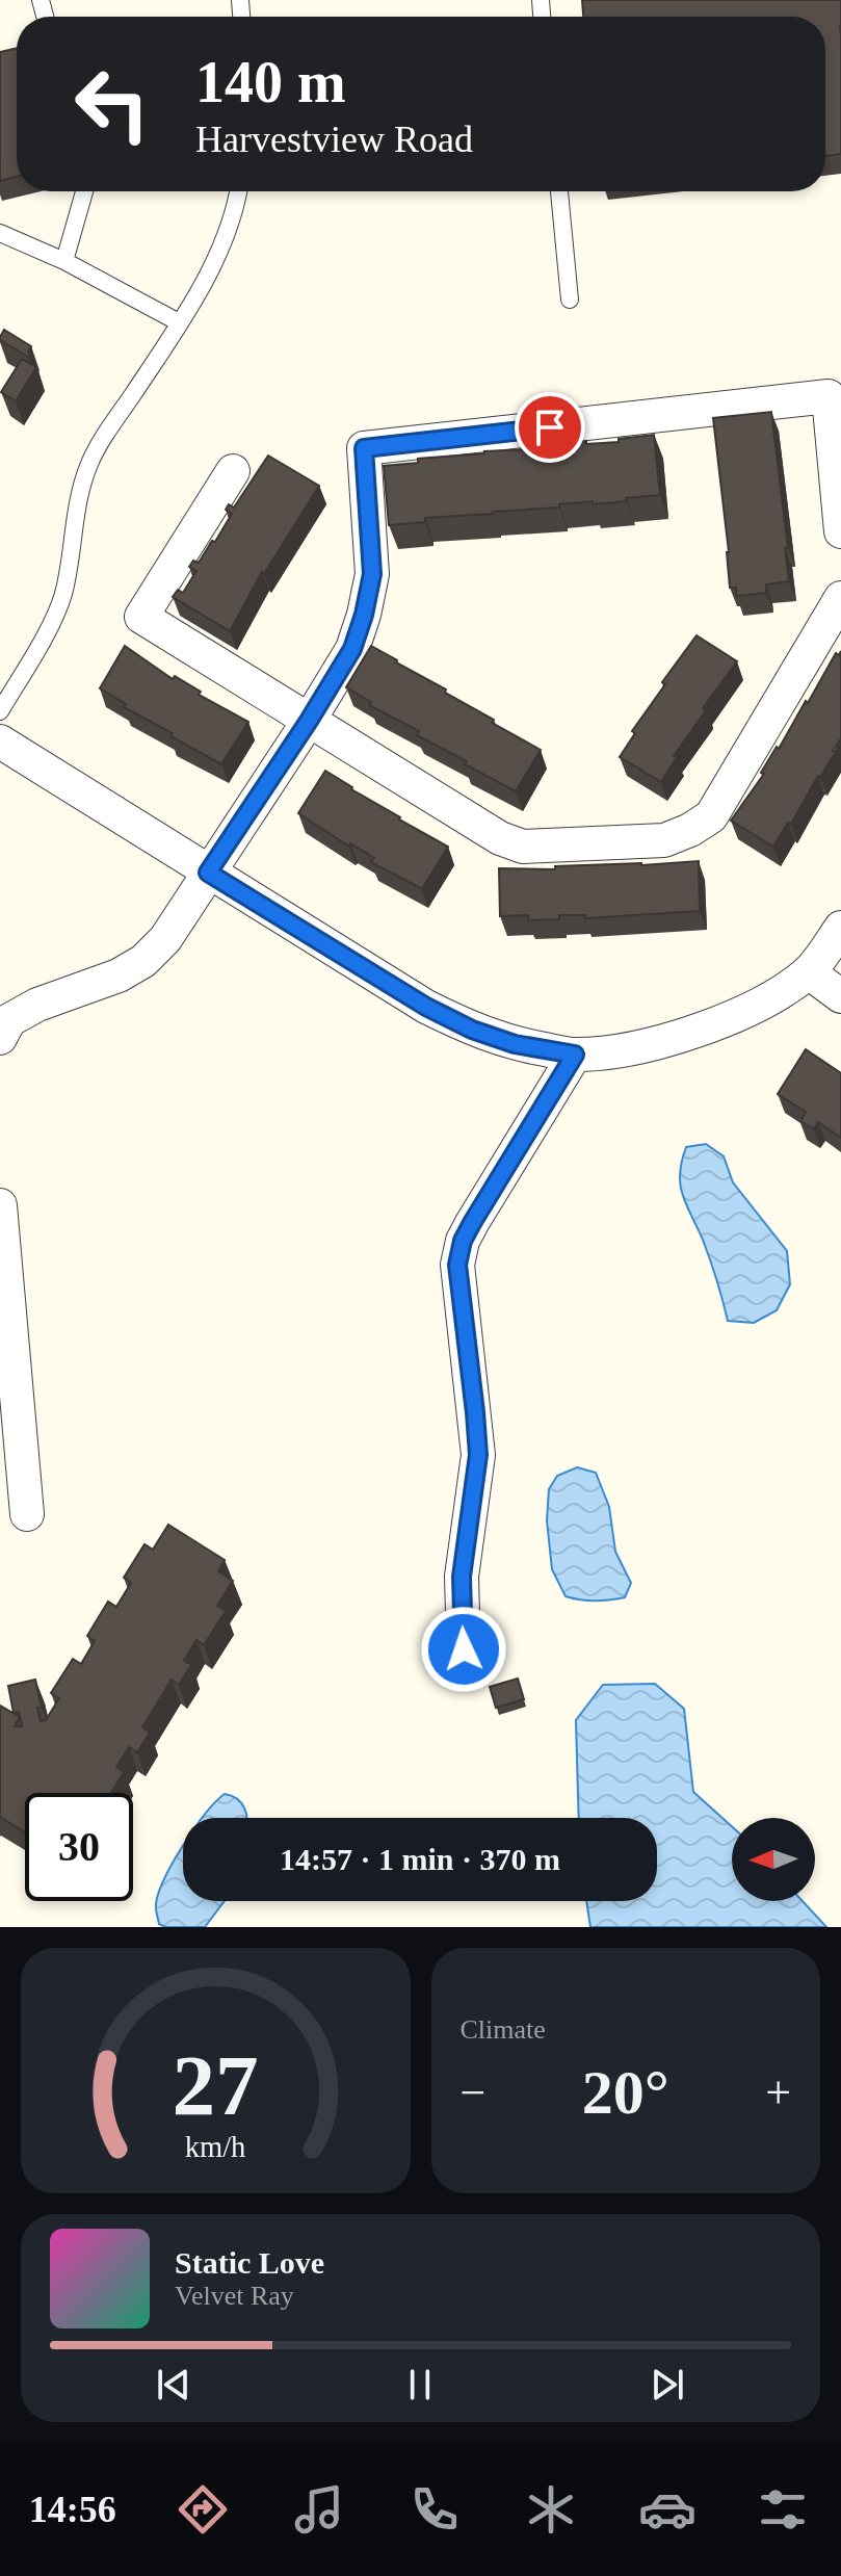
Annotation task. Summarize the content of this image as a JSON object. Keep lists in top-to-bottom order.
{
  "north": "left",
  "page": {
    "turn": ["140 m", "Harvestview Road"],
    "limit": "30",
    "trip": "14:57 · 1 min · 370 m",
    "tile": "Climate",
    "heat": ["−", "20°", "+"],
    "song": ["Static Love", "Velvet Ray"],
    "tabs": "14:56",
    "gauge": ["27", "km/h"]
  }
}
